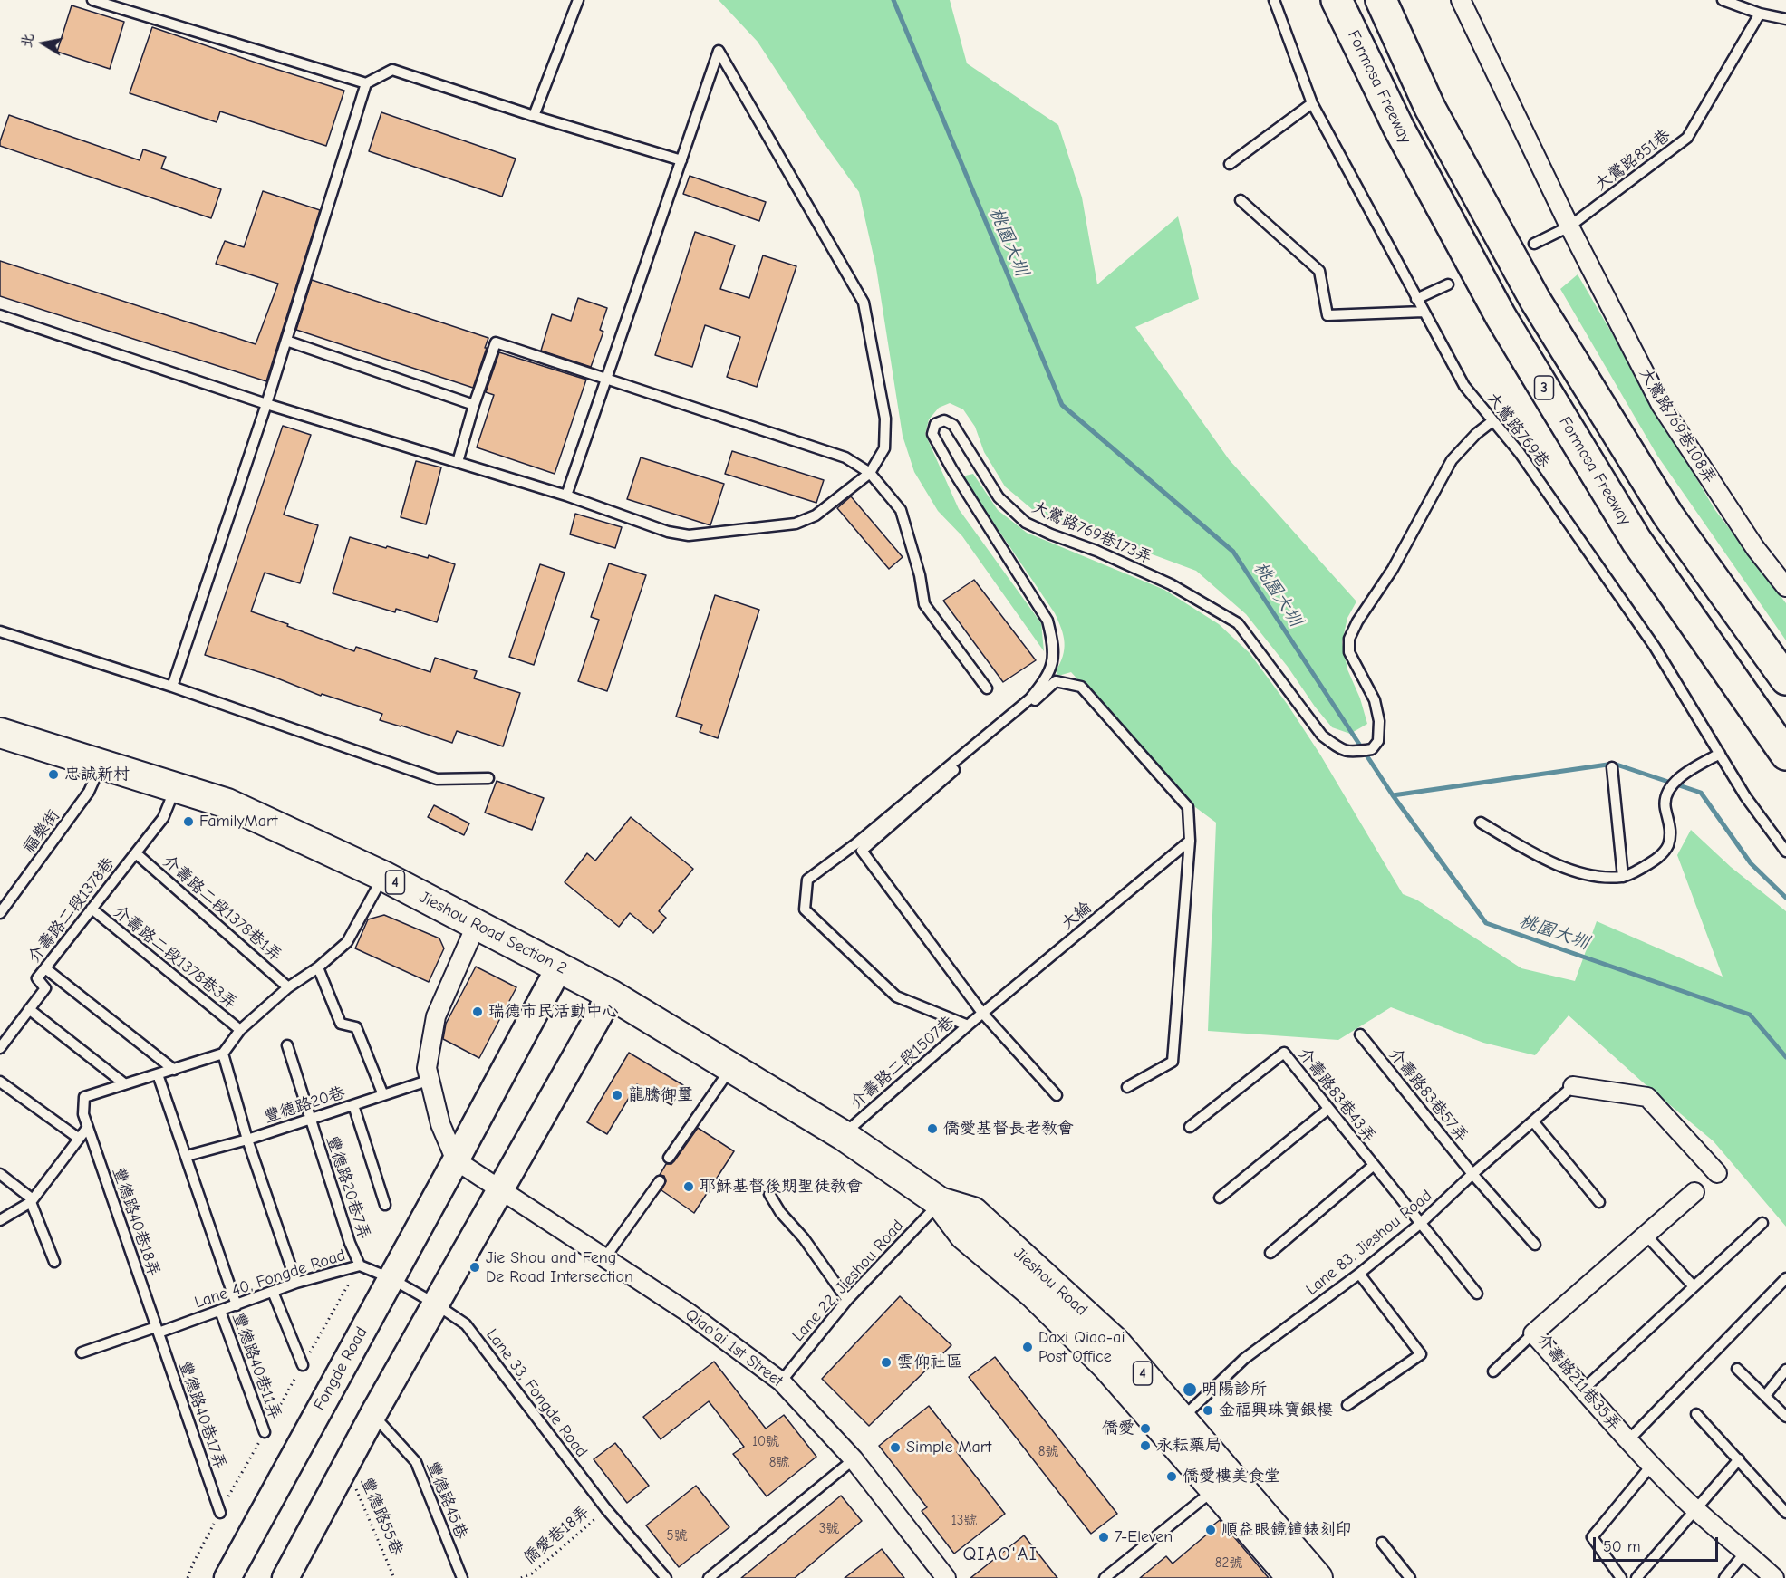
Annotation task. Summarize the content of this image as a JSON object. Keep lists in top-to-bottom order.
{
  "streets": {
    "highway": ["Formosa Freeway", "3"],
    "main road": [
      "4",
      "Jieshou Road Section 2",
      "Jieshou Road",
      "Fongde Road"
    ],
    "street": ["大鶯路769巷108弄", "Qiao'ai 1st Street", "介壽路211巷35弄"],
    "lane": [
      "大鶯路851巷",
      "大鶯路769巷",
      "大鶯路769巷173弄",
      "福樂街",
      "介壽路二段1378巷1弄",
      "介壽路二段1378巷",
      "大綸",
      "介壽路二段1378巷3弄",
      "介壽路二段1507巷",
      "介壽路83巷43弄",
      "介壽路83巷57弄",
      "豐德路20巷",
      "豐德路20巷7弄",
      "豐德路40巷18弄",
      "Lane 83, Jieshou Road",
      "Lane 40, Fongde Road",
      "Lane 22, Jieshou Road",
      "豐德路40巷11弄",
      "Lane 33, Fongde Road",
      "豐德路40巷17弄",
      "豐德路45巷"
    ],
    "path": ["豐德路55巷", "僑愛巷18弄"]
  },
  "crossings": [
    ["大鶯路851巷", "大鶯路769巷108弄"],
    ["大鶯路769巷", "大鶯路769巷173弄"],
    ["大鶯路769巷173弄", "介壽路二段1507巷"],
    ["福樂街", "Jieshou Road Section 2"],
    ["介壽路二段1378巷1弄", "介壽路二段1378巷"],
    ["介壽路二段1378巷", "Jieshou Road Section 2"],
    ["介壽路二段1378巷", "介壽路二段1378巷3弄"],
    ["大綸", "介壽路二段1507巷"],
    ["Jieshou Road Section 2", "介壽路二段1507巷"],
    ["Jieshou Road Section 2", "Jieshou Road"],
    ["Jieshou Road Section 2", "Fongde Road"],
    ["介壽路二段1507巷", "Jieshou Road"],
    ["介壽路83巷43弄", "Lane 83, Jieshou Road"],
    ["介壽路83巷57弄", "Lane 83, Jieshou Road"],
    ["豐德路20巷", "豐德路20巷7弄"],
    ["豐德路20巷7弄", "Lane 40, Fongde Road"],
    ["豐德路40巷18弄", "Lane 40, Fongde Road"],
    ["豐德路40巷18弄", "豐德路40巷17弄"],
    ["Lane 83, Jieshou Road", "Jieshou Road"],
    ["Lane 40, Fongde Road", "豐德路40巷11弄"],
    ["Lane 40, Fongde Road", "Fongde Road"],
    ["Lane 40, Fongde Road", "Lane 33, Fongde Road"],
    ["Lane 40, Fongde Road", "豐德路40巷17弄"],
    ["Lane 22, Jieshou Road", "Jieshou Road"],
    ["Lane 22, Jieshou Road", "Qiao'ai 1st Street"],
    ["Lane 33, Fongde Road", "僑愛巷18弄"]
  ],
  "districts": ["QIAO'AI"],
  "water": ["桃園大圳"],
  "places": [
    "忠誠新村",
    "FamilyMart",
    "瑞德市民活動中心",
    "龍騰御璽",
    "僑愛基督長老教會",
    "耶穌基督後期聖徒教會",
    "Jie Shou and Feng De Road Intersection",
    "Daxi Qiao-ai Post Office",
    "雲仰社區",
    "明陽診所",
    "金福興珠寶銀樓",
    "僑愛",
    "永耘藥局",
    "Simple Mart",
    "僑愛樓美食堂",
    "順益眼鏡鐘錶刻印",
    "7-Eleven"
  ],
  "house_numbers": [
    "10號",
    "8號",
    "8號",
    "13號",
    "3號",
    "5號",
    "82號"
  ],
  "scale_bar": "50 m",
  "north": "left"
}
